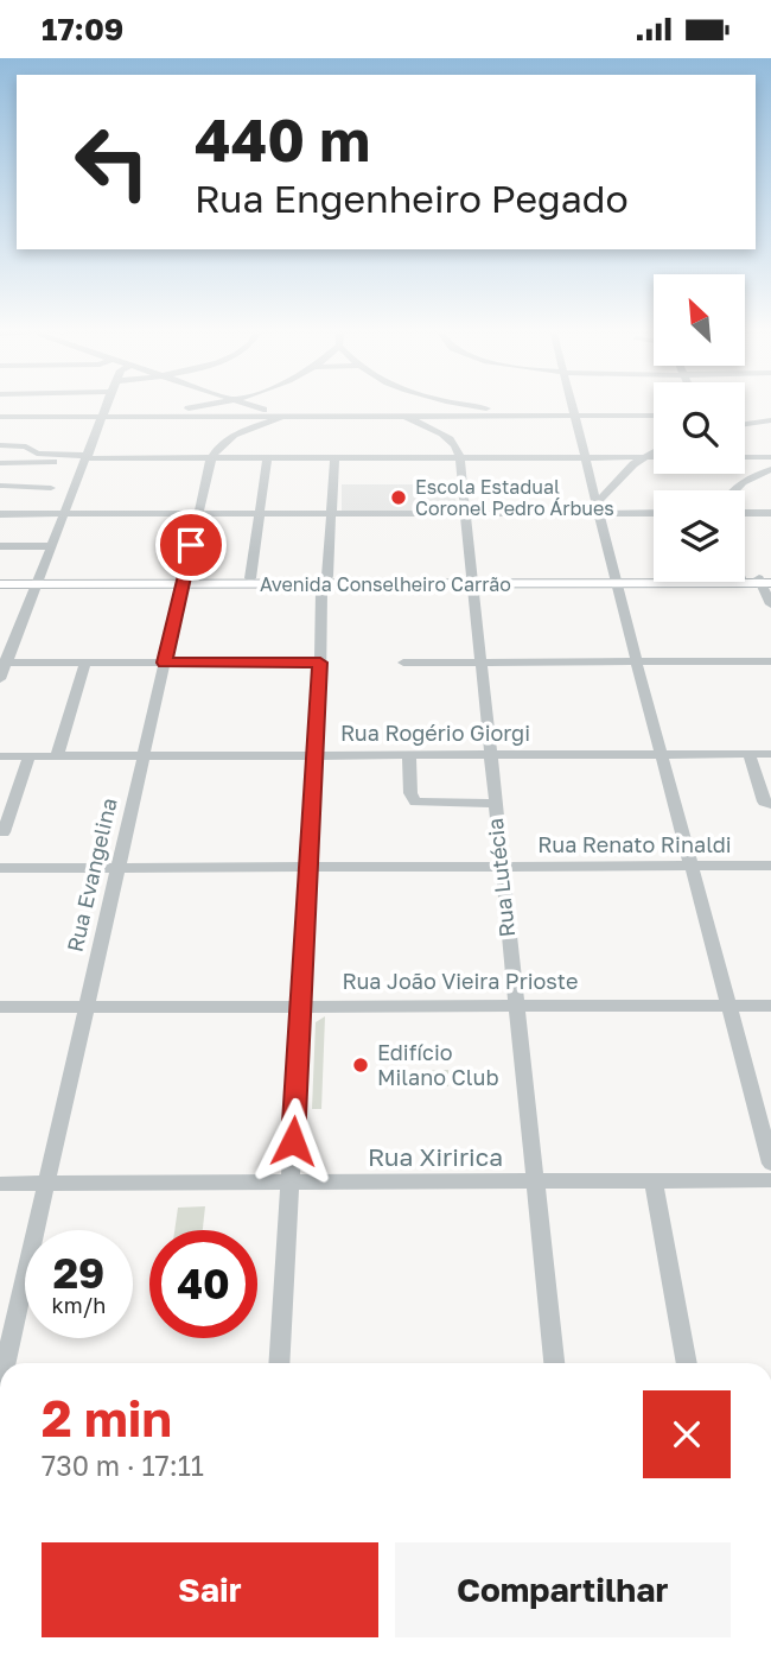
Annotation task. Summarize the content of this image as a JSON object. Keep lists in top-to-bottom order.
{
  "streets": {
    "main road": ["Avenida Conselheiro Carrão"],
    "street": [
      "Rua Rogério Giorgi",
      "Rua Renato Rinaldi",
      "Rua Evangelina",
      "Rua Lutécia",
      "Rua João Vieira Prioste",
      "Rua Xiririca"
    ]
  },
  "crossings": [
    ["Avenida Conselheiro Carrão", "Rua Evangelina"],
    ["Avenida Conselheiro Carrão", "Rua Lutécia"],
    ["Rua Rogério Giorgi", "Rua Evangelina"],
    ["Rua Rogério Giorgi", "Rua Lutécia"],
    ["Rua Renato Rinaldi", "Rua Evangelina"],
    ["Rua Renato Rinaldi", "Rua Lutécia"],
    ["Rua Evangelina", "Rua João Vieira Prioste"],
    ["Rua Evangelina", "Rua Xiririca"],
    ["Rua Lutécia", "Rua João Vieira Prioste"],
    ["Rua Lutécia", "Rua Xiririca"]
  ],
  "places": ["Escola Estadual Coronel Pedro Árbues", "Edifício Milano Club"],
  "north": "top left",
  "page": {
    "status": "17:09",
    "turn": ["440 m", "Rua Engenheiro Pegado"],
    "speed": "29 km/h",
    "limit": "40",
    "heading": ["2 min", "730 m · 17:11"],
    "buttons": ["Sair", "Compartilhar"]
  }
}
